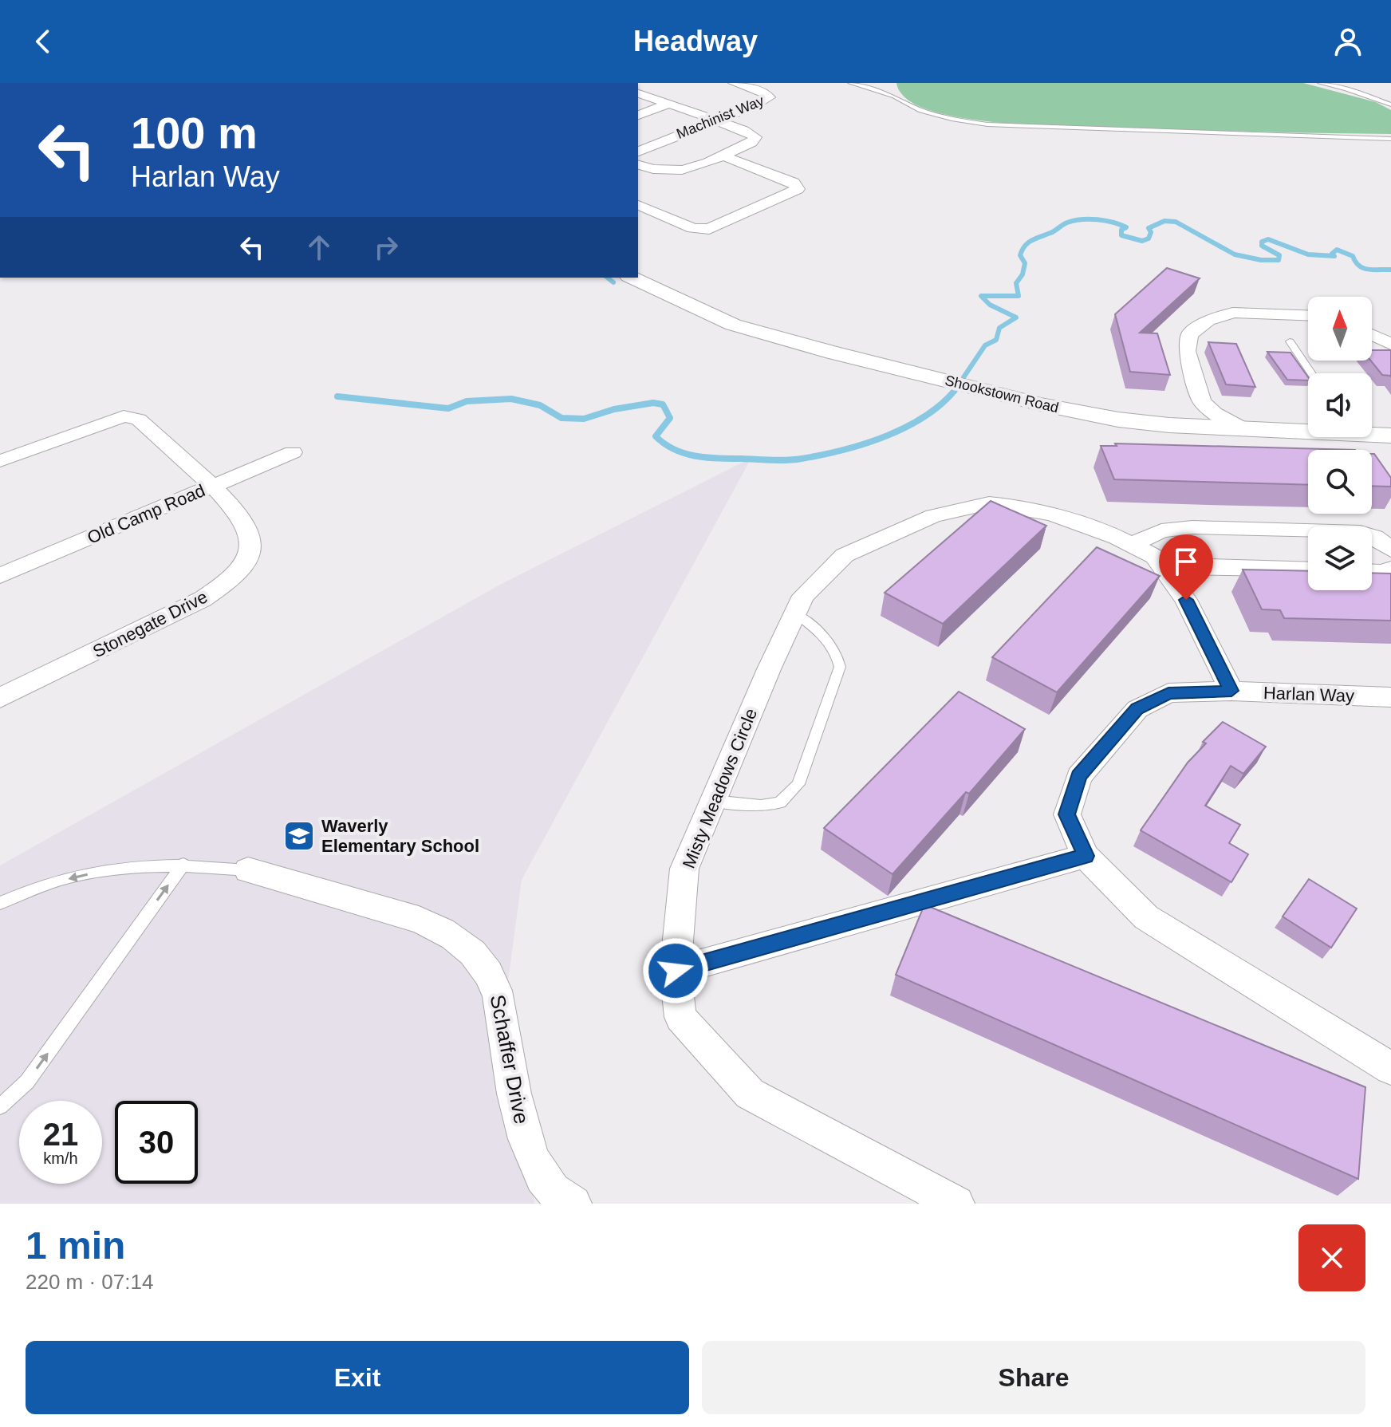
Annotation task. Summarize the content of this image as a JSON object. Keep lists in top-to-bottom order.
{
  "streets": {
    "street": [
      "Machinist Way",
      "Shookstown Road",
      "Old Camp Road",
      "Stonegate Drive",
      "Harlan Way",
      "Misty Meadows Circle",
      "Schaffer Drive"
    ]
  },
  "crossings": [
    ["Old Camp Road", "Stonegate Drive"],
    ["Harlan Way", "Misty Meadows Circle"]
  ],
  "places": {
    "school or university": ["Waverly Elementary School"]
  },
  "north": "top",
  "page": {
    "header": "Headway",
    "turn": ["100 m", "Harlan Way"],
    "speed": "21 km/h",
    "limit": "30",
    "heading": ["1 min", "220 m · 07:14"],
    "buttons": ["Exit", "Share"]
  }
}
